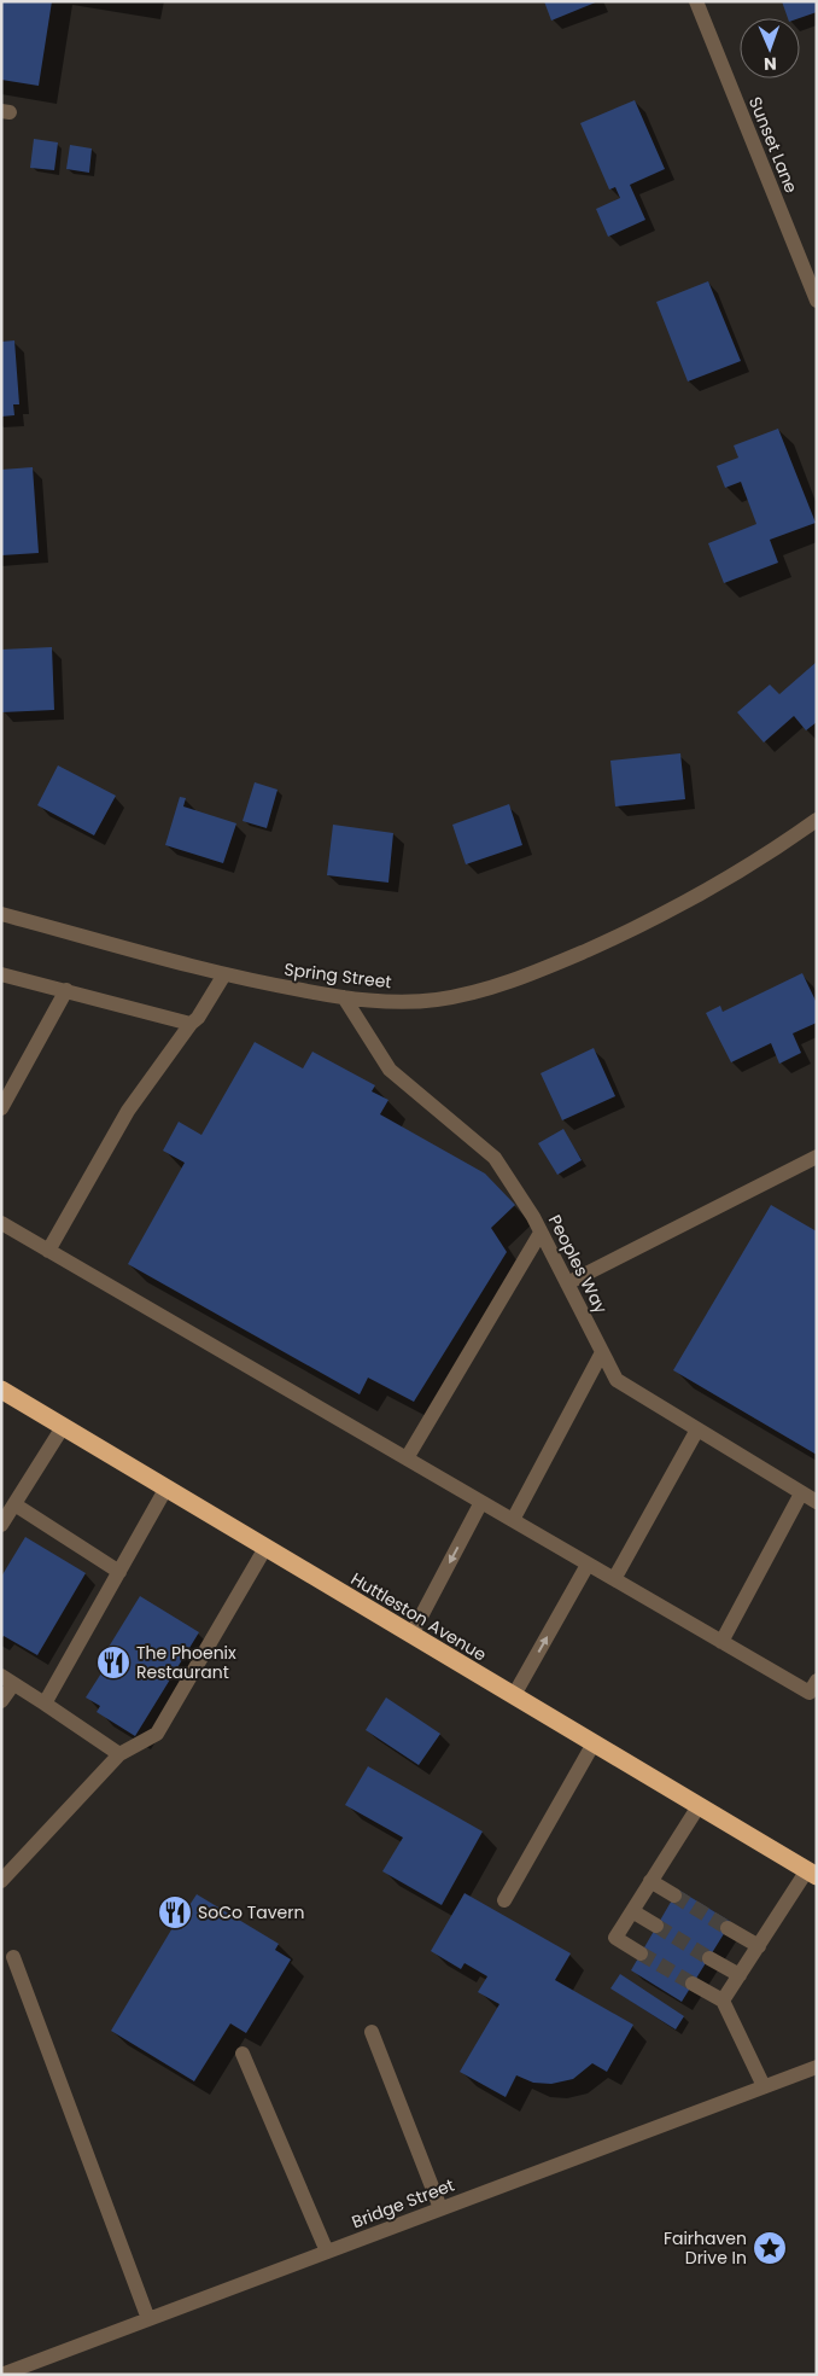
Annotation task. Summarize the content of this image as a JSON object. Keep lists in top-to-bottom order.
{
  "streets": {
    "highway": ["Huttleston Avenue"],
    "street": [
      "Sunset Lane",
      "Spring Street",
      "Peoples Way",
      "Bridge Street"
    ]
  },
  "crossings": [
    ["Spring Street", "Peoples Way"]
  ],
  "places": {
    "restaurant": ["The Phoenix Restaurant", "SoCo Tavern"],
    "place": ["Fairhaven Drive In"]
  },
  "north": "bottom"
}
